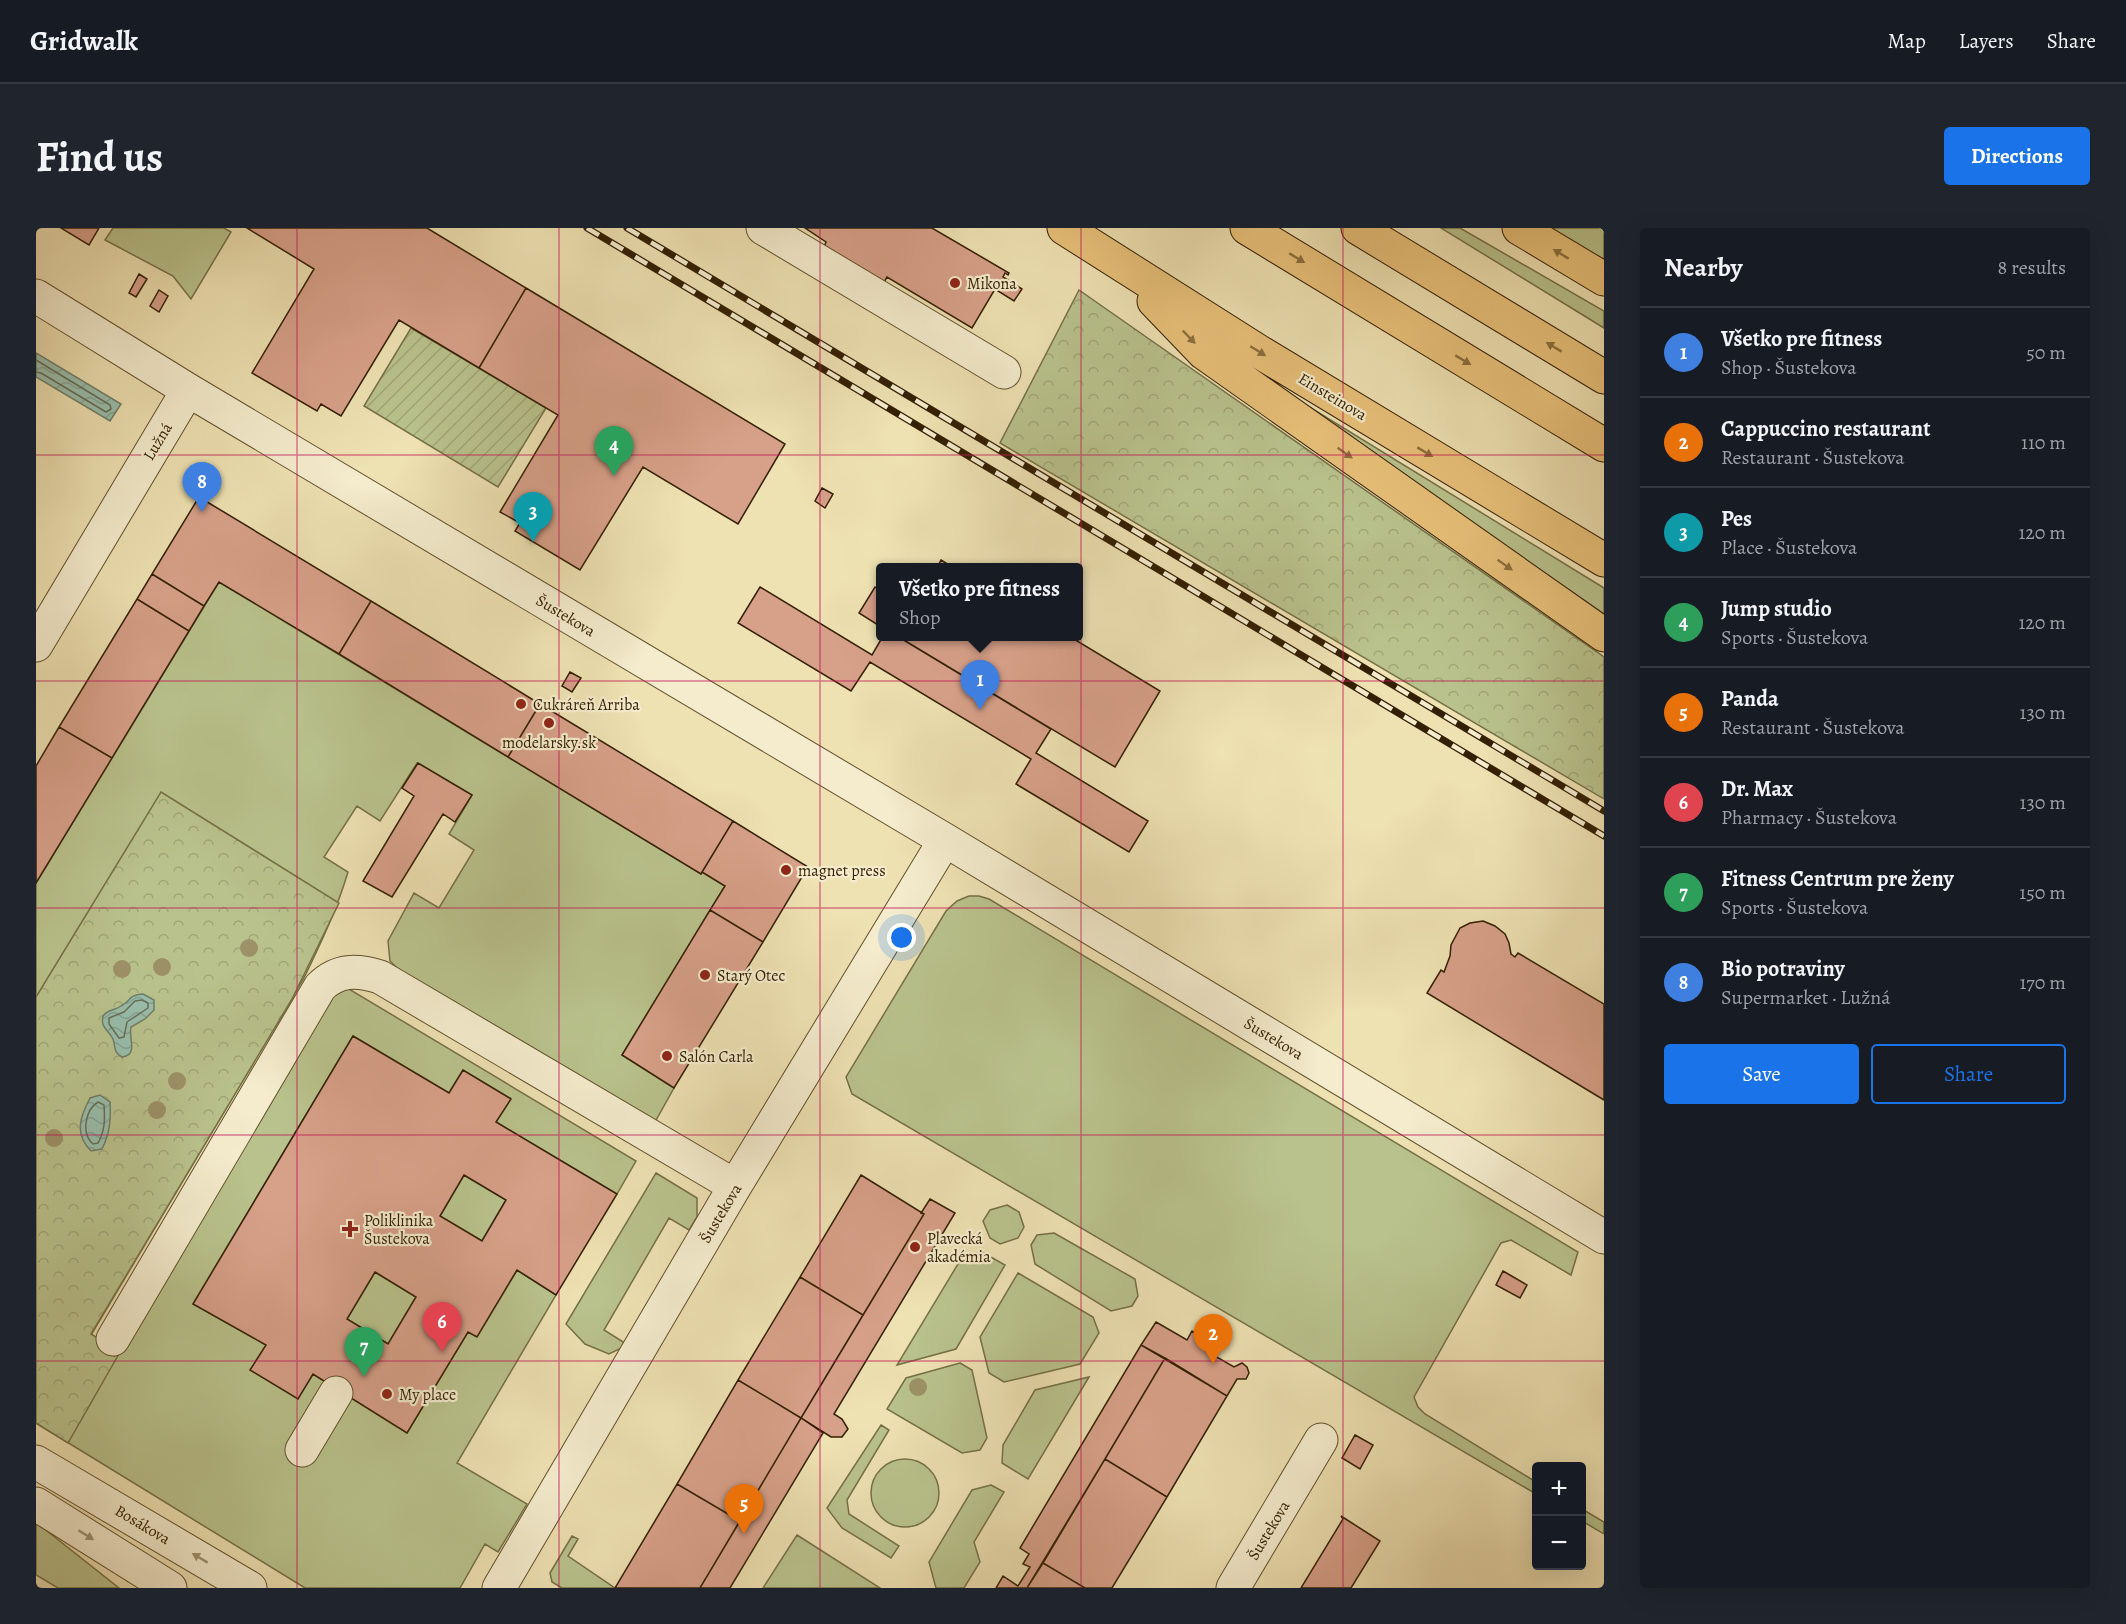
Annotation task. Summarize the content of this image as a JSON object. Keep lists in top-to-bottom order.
{
  "streets": {
    "main road": ["Einsteinova"],
    "street": ["Lužná", "Šustekova", "Bosákova"]
  },
  "crossings": [
    ["Lužná", "Šustekova"]
  ],
  "places": {
    "other": [
      "Mikona",
      "Cukráreň Arriba",
      "modelarsky.sk",
      "magnet press",
      "Starý Otec",
      "Salón Carla",
      "Plavecká akadémia",
      "My place"
    ],
    "health": ["Poliklinika Šustekova"]
  },
  "page": {
    "header": "Gridwalk",
    "nav": ["Map", "Layers", "Share"],
    "buttons": [
      "Directions",
      ["Save", "Share"]
    ],
    "title": "Find us",
    "heading": ["Nearby", "8 results"],
    "list": [
      {
        "mark": "1",
        "name": "Všetko pre fitness",
        "note": "Shop · Šustekova",
        "value": "50 m"
      },
      {
        "mark": "2",
        "name": "Cappuccino restaurant",
        "note": "Restaurant · Šustekova",
        "value": "110 m"
      },
      {
        "mark": "3",
        "name": "Pes",
        "note": "Place · Šustekova",
        "value": "120 m"
      },
      {
        "mark": "4",
        "name": "Jump studio",
        "note": "Sports · Šustekova",
        "value": "120 m"
      },
      {
        "mark": "5",
        "name": "Panda",
        "note": "Restaurant · Šustekova",
        "value": "130 m"
      },
      {
        "mark": "6",
        "name": "Dr. Max",
        "note": "Pharmacy · Šustekova",
        "value": "130 m"
      },
      {
        "mark": "7",
        "name": "Fitness Centrum pre ženy",
        "note": "Sports · Šustekova",
        "value": "150 m"
      },
      {
        "mark": "8",
        "name": "Bio potraviny",
        "note": "Supermarket · Lužná",
        "value": "170 m"
      }
    ],
    "pins": [
      "4",
      "8",
      "3",
      "1",
      "6",
      "2",
      "7",
      "5"
    ],
    "popup": ["Všetko pre fitness", "Shop"],
    "map_buttons": ["+", "−"]
  }
}
